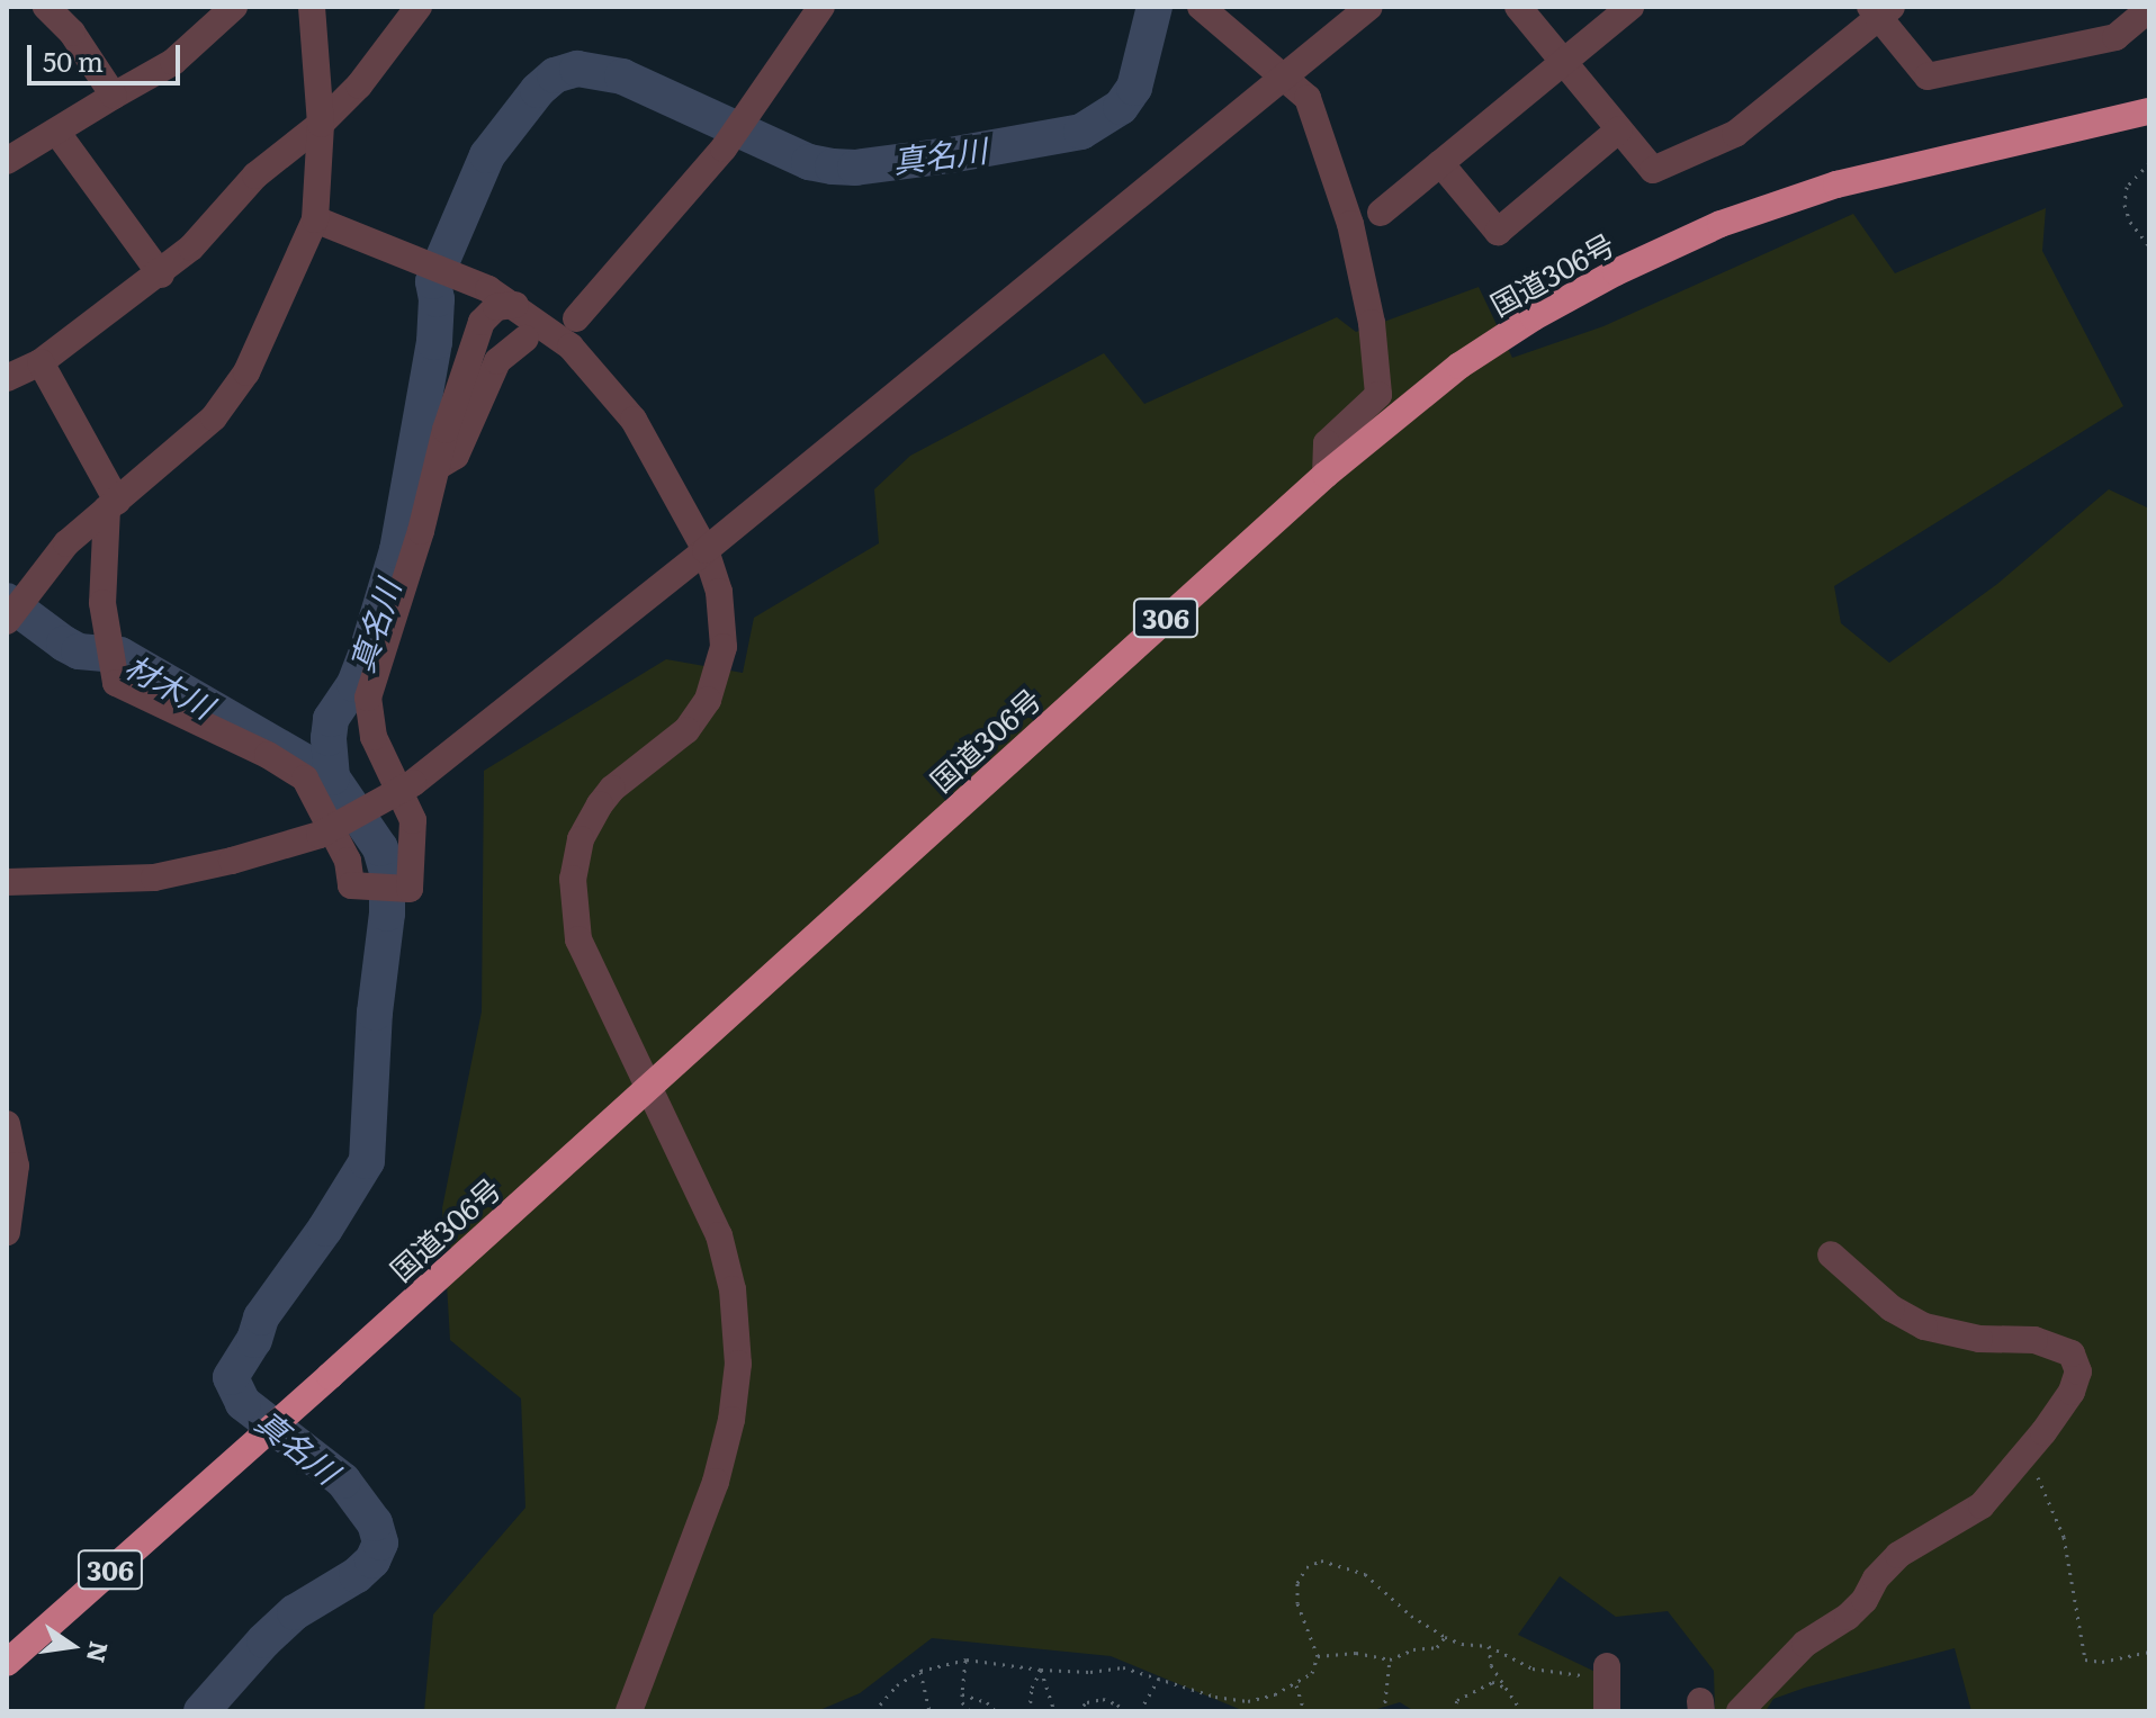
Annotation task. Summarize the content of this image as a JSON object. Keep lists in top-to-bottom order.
{
  "streets": {
    "highway": ["国道306号", "306"]
  },
  "water": ["真名川", "材木川"],
  "scale_bar": "50 m",
  "north": "right"
}
